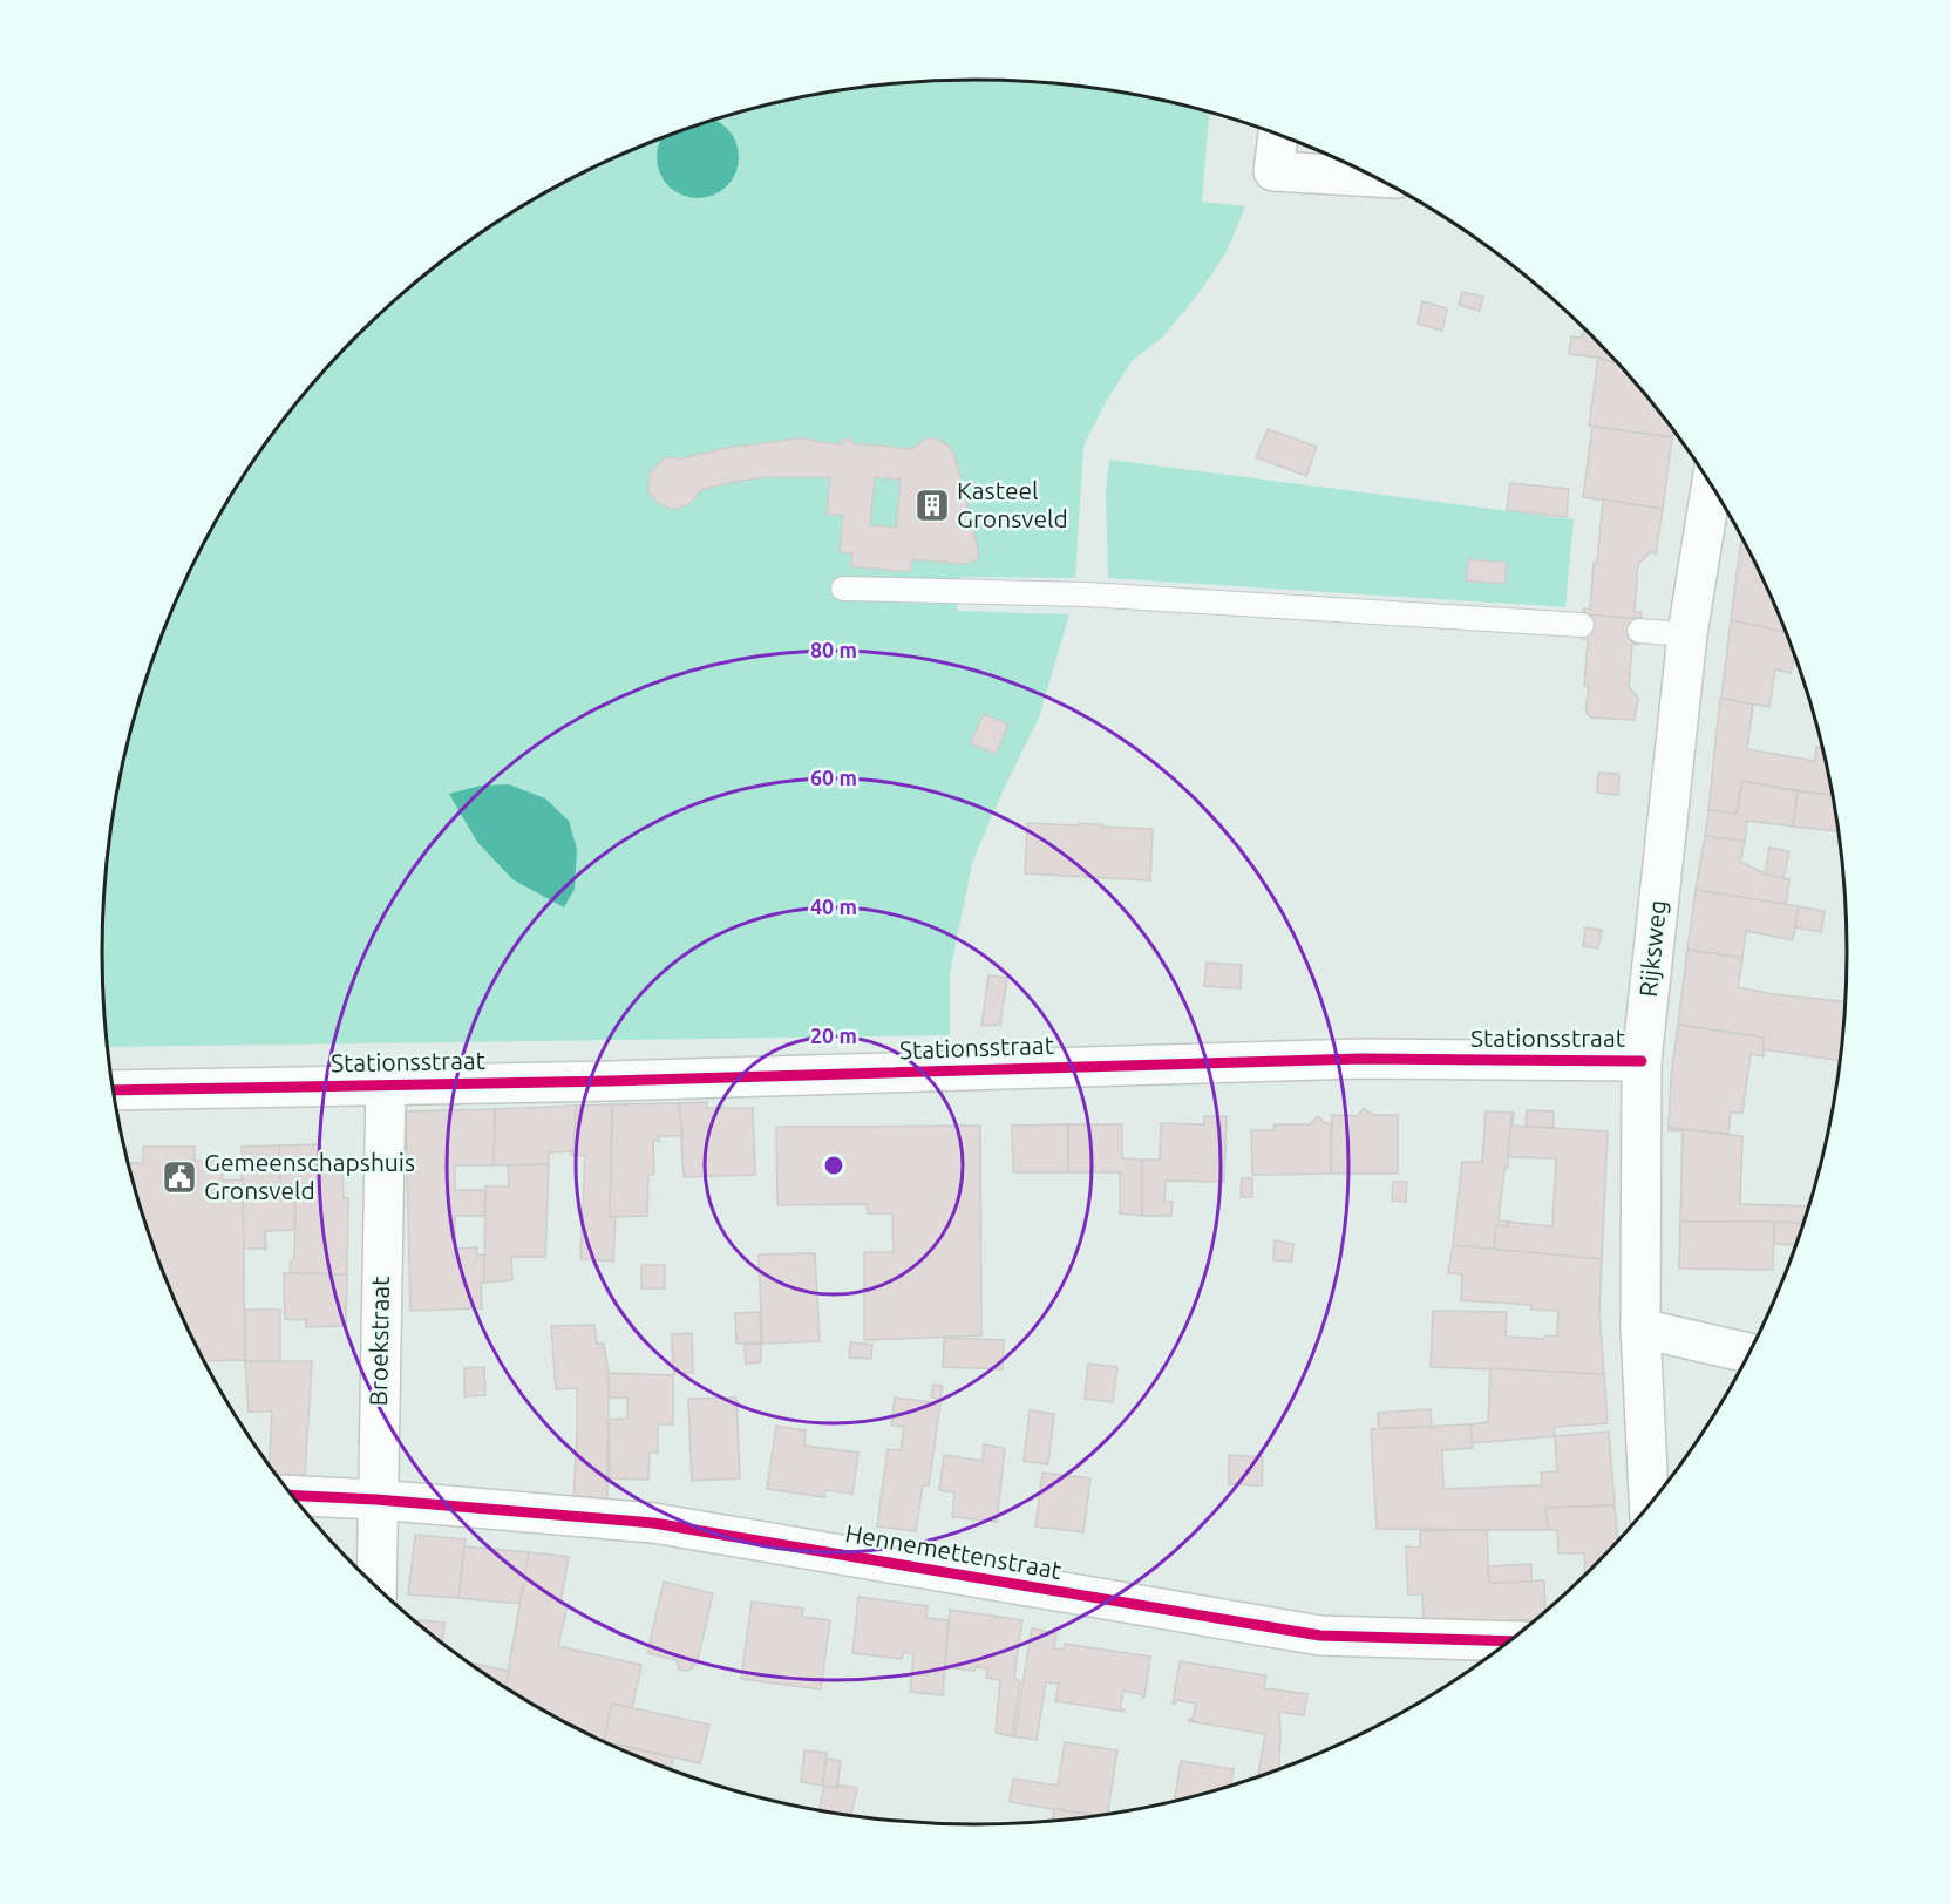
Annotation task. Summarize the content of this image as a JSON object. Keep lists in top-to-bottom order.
{
  "streets": {
    "street": [
      "Rijksweg",
      "Stationsstraat",
      "Broekstraat",
      "Hennemettenstraat"
    ]
  },
  "crossings": [
    ["Rijksweg", "Stationsstraat"],
    ["Stationsstraat", "Broekstraat"],
    ["Broekstraat", "Hennemettenstraat"]
  ],
  "places": {
    "building": ["Kasteel Gronsveld"],
    "public building": ["Gemeenschapshuis Gronsveld"]
  },
  "rings": [
    "80 m",
    "60 m",
    "40 m",
    "20 m"
  ]
}
